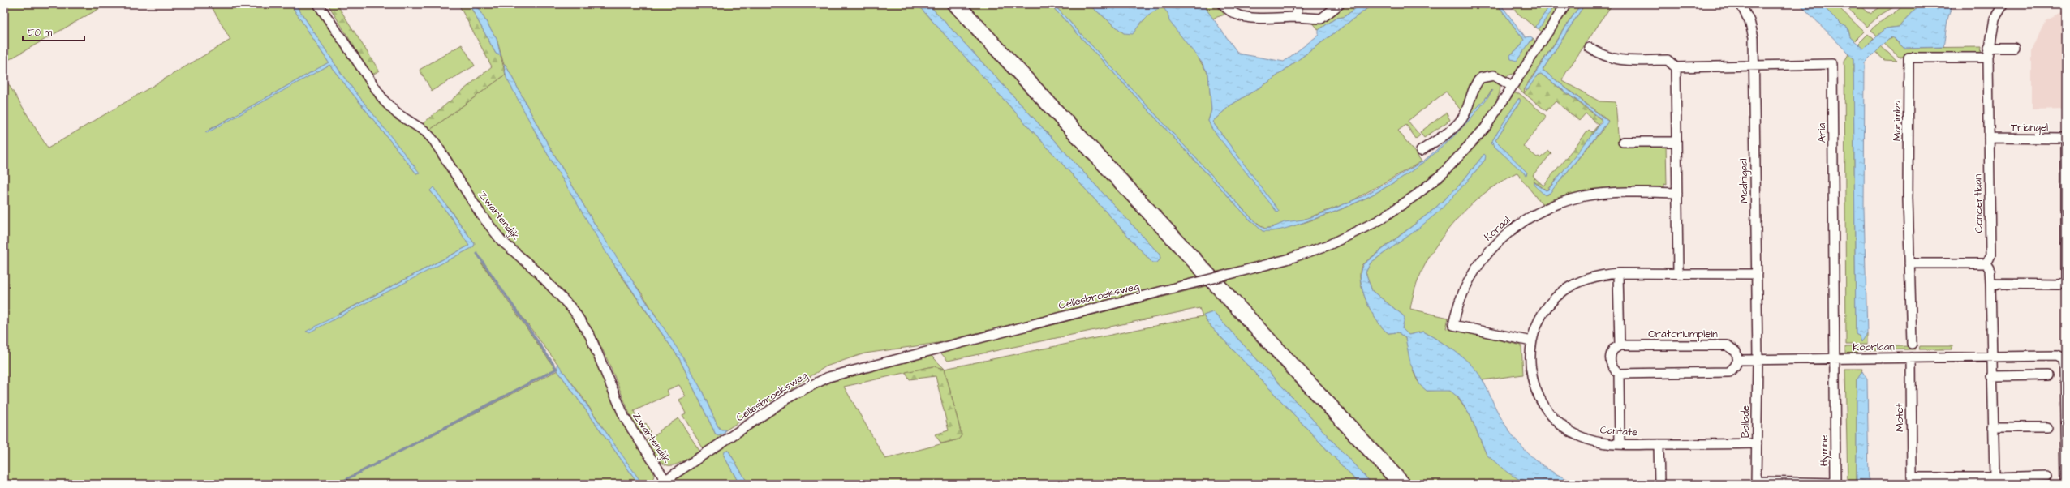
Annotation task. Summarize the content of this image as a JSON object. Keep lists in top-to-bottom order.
{
  "streets": {
    "street": [
      "Marimba",
      "Triangel",
      "Aria",
      "Madrigaal",
      "Concertlaan",
      "Zwartendijk",
      "Koraal",
      "Cellesbroeksweg",
      "Oratoriumplein",
      "Koorlaan",
      "Motet",
      "Ballade",
      "Cantate",
      "Hymne"
    ]
  },
  "crossings": [
    ["Marimba", "Concertlaan"],
    ["Triangel", "Concertlaan"],
    ["Aria", "Madrigaal"],
    ["Aria", "Koorlaan"],
    ["Aria", "Hymne"],
    ["Madrigaal", "Koorlaan"],
    ["Madrigaal", "Ballade"],
    ["Madrigaal", "Cantate"],
    ["Concertlaan", "Koorlaan"],
    ["Zwartendijk", "Cellesbroeksweg"],
    ["Koraal", "Cantate"],
    ["Koorlaan", "Motet"],
    ["Koorlaan", "Ballade"],
    ["Koorlaan", "Hymne"],
    ["Ballade", "Cantate"],
    ["Ballade", "Hymne"]
  ],
  "scale_bar": "50 m"
}
